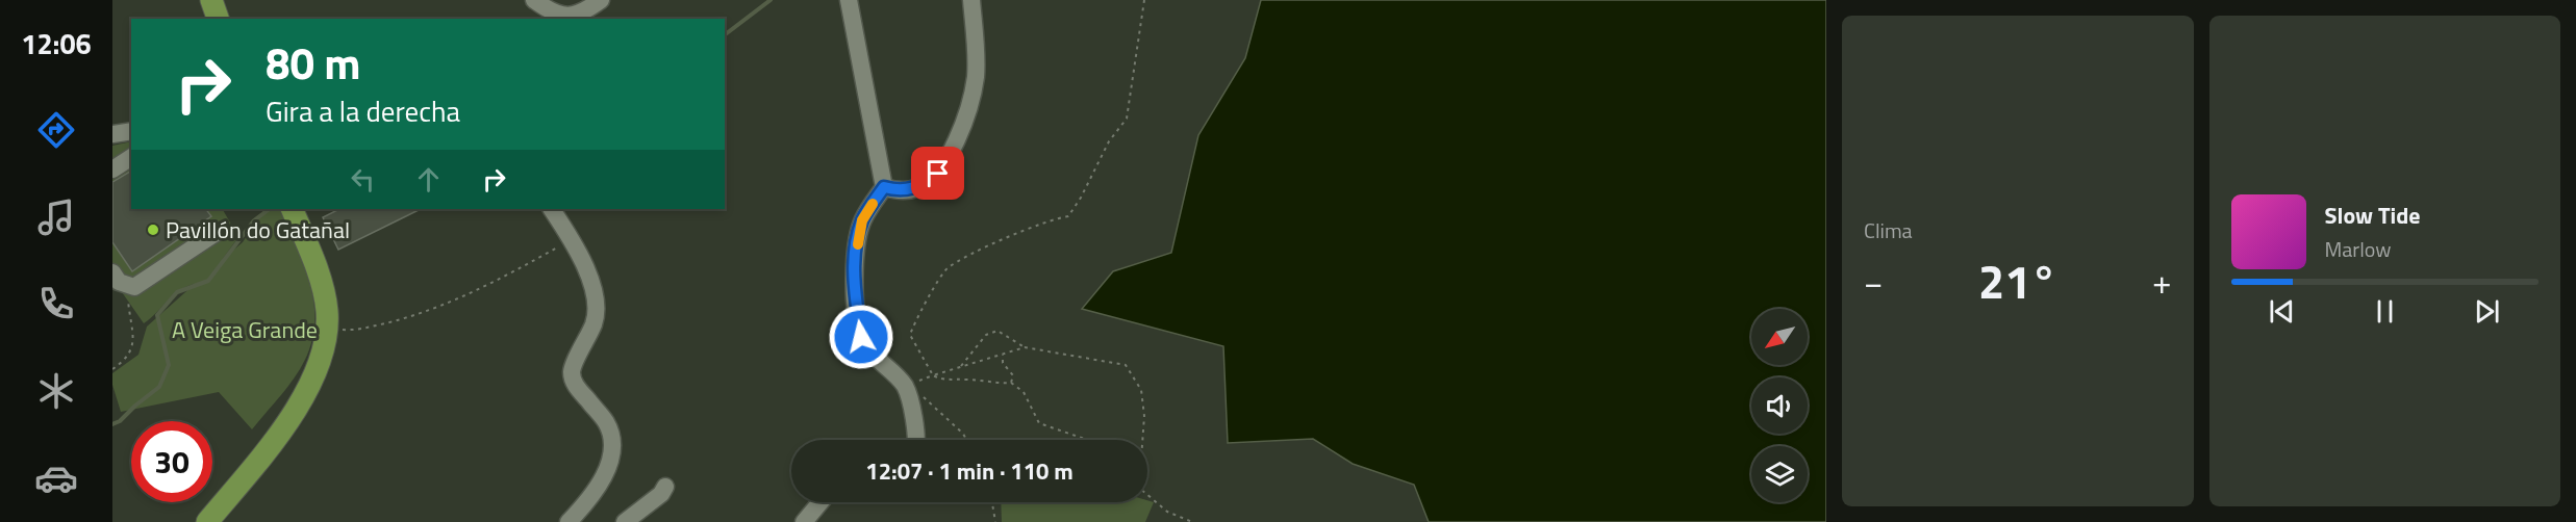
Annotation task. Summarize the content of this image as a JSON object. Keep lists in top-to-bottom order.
{
  "parks": ["A Veiga Grande"],
  "places": ["Pavillón do Gatañal"],
  "north": "bottom left",
  "page": {
    "tabs": "12:06",
    "tile": "Clima",
    "turn": ["80 m", "Gira a la derecha"],
    "song": ["Slow Tide", "Marlow"],
    "heat": ["−", "21°", "+"],
    "limit": "30",
    "trip": "12:07 · 1 min · 110 m"
  }
}
